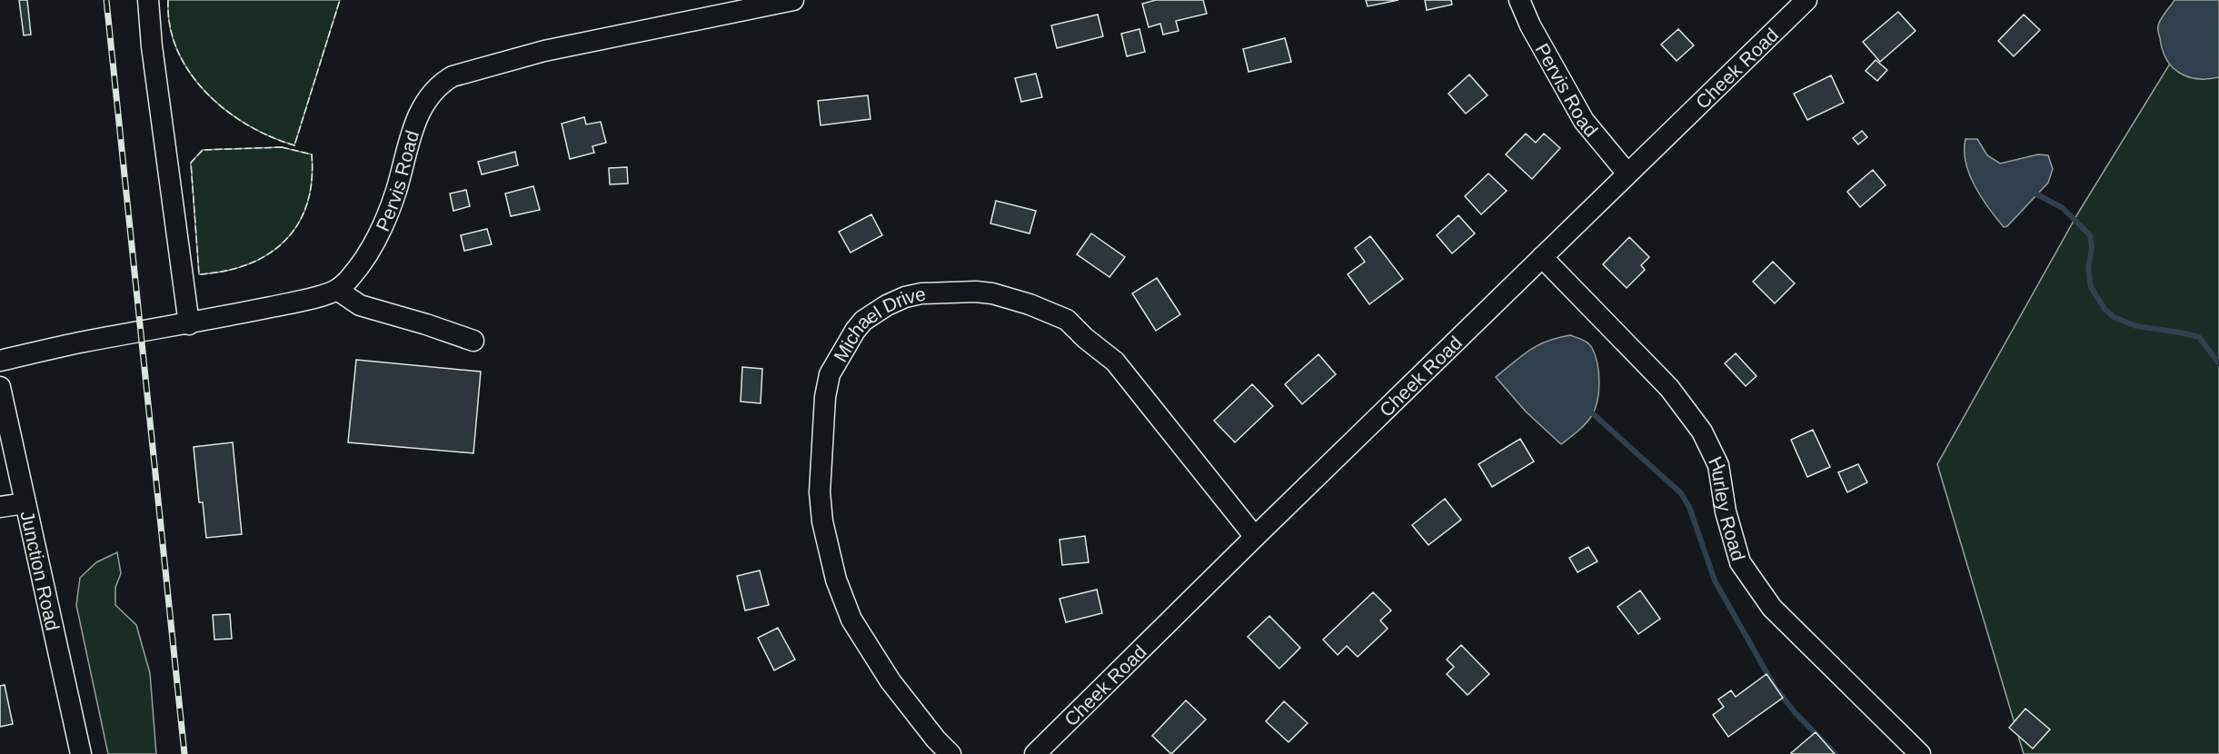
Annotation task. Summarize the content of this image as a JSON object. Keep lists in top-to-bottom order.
{
  "streets": {
    "street": [
      "Cheek Road",
      "Pervis Road",
      "Michael Drive",
      "Hurley Road",
      "Junction Road"
    ]
  },
  "crossings": [
    ["Cheek Road", "Pervis Road"],
    ["Cheek Road", "Michael Drive"],
    ["Cheek Road", "Hurley Road"]
  ]
}
